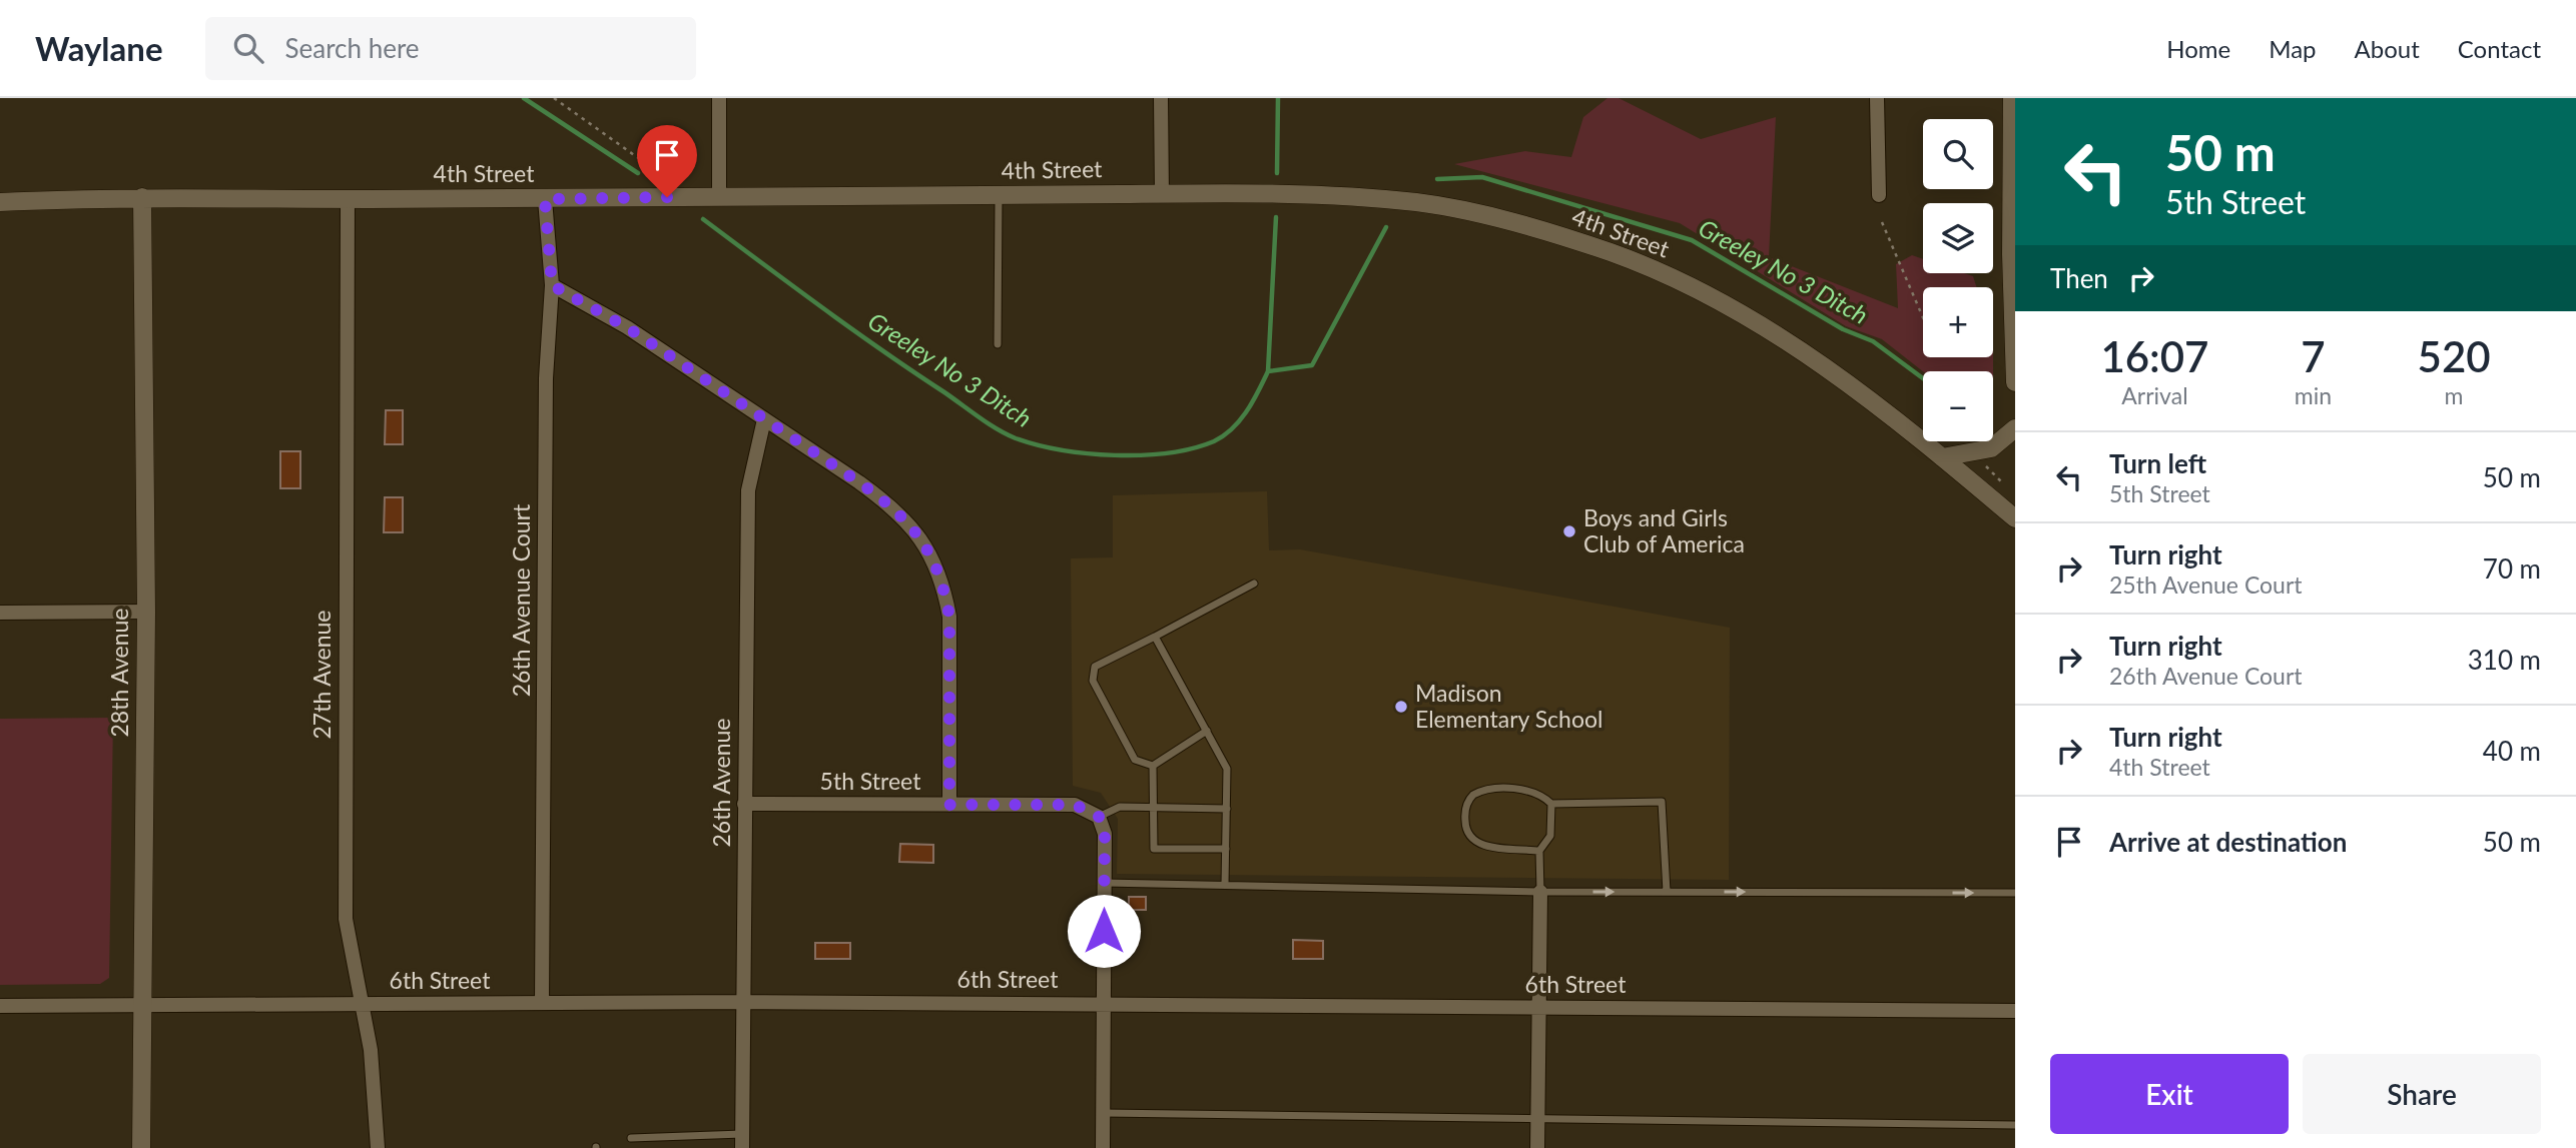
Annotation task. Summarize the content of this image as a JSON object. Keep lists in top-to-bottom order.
{
  "streets": {
    "main road": ["4th Street", "28th Avenue"],
    "street": [
      "26th Avenue Court",
      "27th Avenue",
      "5th Street",
      "26th Avenue",
      "6th Street"
    ]
  },
  "crossings": [
    ["4th Street", "26th Avenue Court"],
    ["4th Street", "28th Avenue"],
    ["4th Street", "27th Avenue"],
    ["26th Avenue Court", "6th Street"],
    ["28th Avenue", "6th Street"],
    ["27th Avenue", "6th Street"],
    ["5th Street", "26th Avenue"],
    ["26th Avenue", "6th Street"]
  ],
  "water": ["Greeley No 3 Ditch"],
  "places": ["Boys and Girls Club of America", "Madison Elementary School"],
  "page": {
    "header": "Waylane",
    "search": "Search here",
    "nav": [
      "Home",
      "Map",
      "About",
      "Contact"
    ],
    "turn": ["50 m", "5th Street"],
    "map_buttons": ["+", "−"],
    "then": "Then",
    "eta": [
      "16:07",
      "Arrival",
      "7",
      "min",
      "520",
      "m"
    ],
    "list": [
      {
        "name": "Turn left",
        "note": "5th Street",
        "value": "50 m"
      },
      {
        "name": "Turn right",
        "note": "25th Avenue Court",
        "value": "70 m"
      },
      {
        "name": "Turn right",
        "note": "26th Avenue Court",
        "value": "310 m"
      },
      {
        "name": "Turn right",
        "note": "4th Street",
        "value": "40 m"
      },
      {
        "name": "Arrive at destination",
        "value": "50 m"
      }
    ],
    "buttons": ["Exit", "Share"]
  }
}
